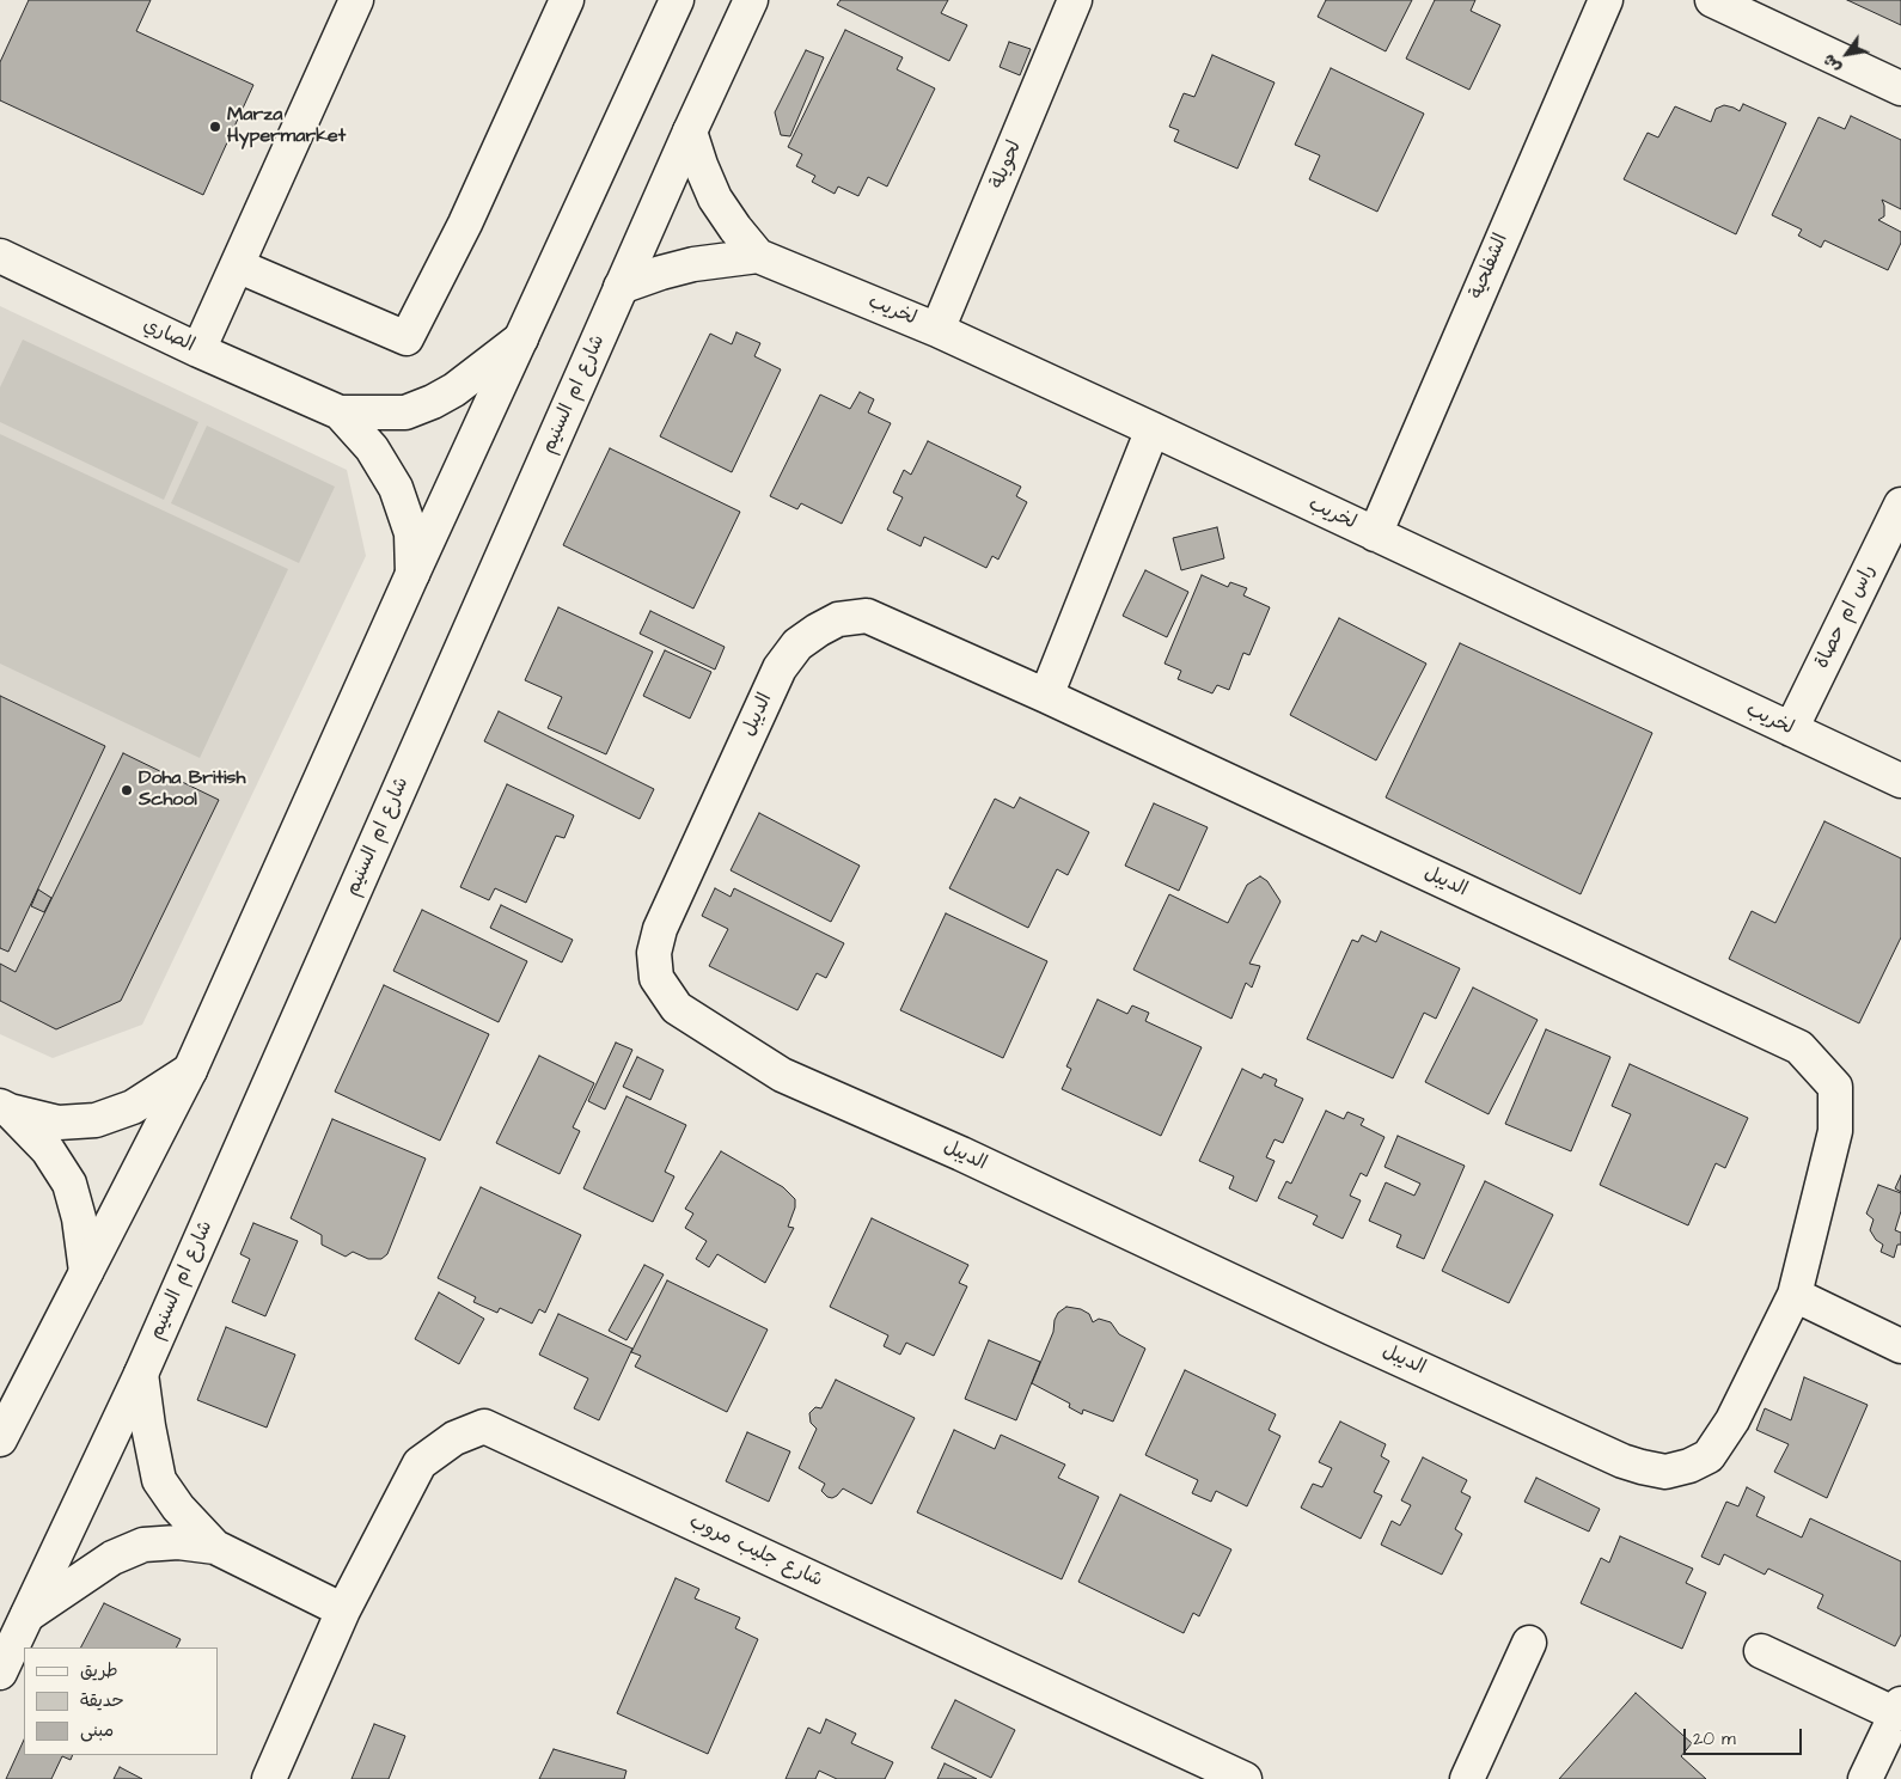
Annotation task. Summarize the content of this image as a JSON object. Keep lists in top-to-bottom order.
{
  "streets": {
    "street": [
      "لحويلة",
      "الشفلحية",
      "لخريب",
      "الصاري",
      "شارع ام السنيم",
      "راس ام حصاة",
      "الديبل",
      "شارع جليب مروب"
    ]
  },
  "crossings": [
    ["لحويلة", "لخريب"],
    ["الشفلحية", "لخريب"],
    ["لخريب", "شارع ام السنيم"],
    ["لخريب", "راس ام حصاة"]
  ],
  "places": ["Marza Hypermarket", "Doha British School"],
  "legend": ["طريق", "حديقة", "مبنى"],
  "scale_bar": "20 m",
  "north": "bottom left"
}
